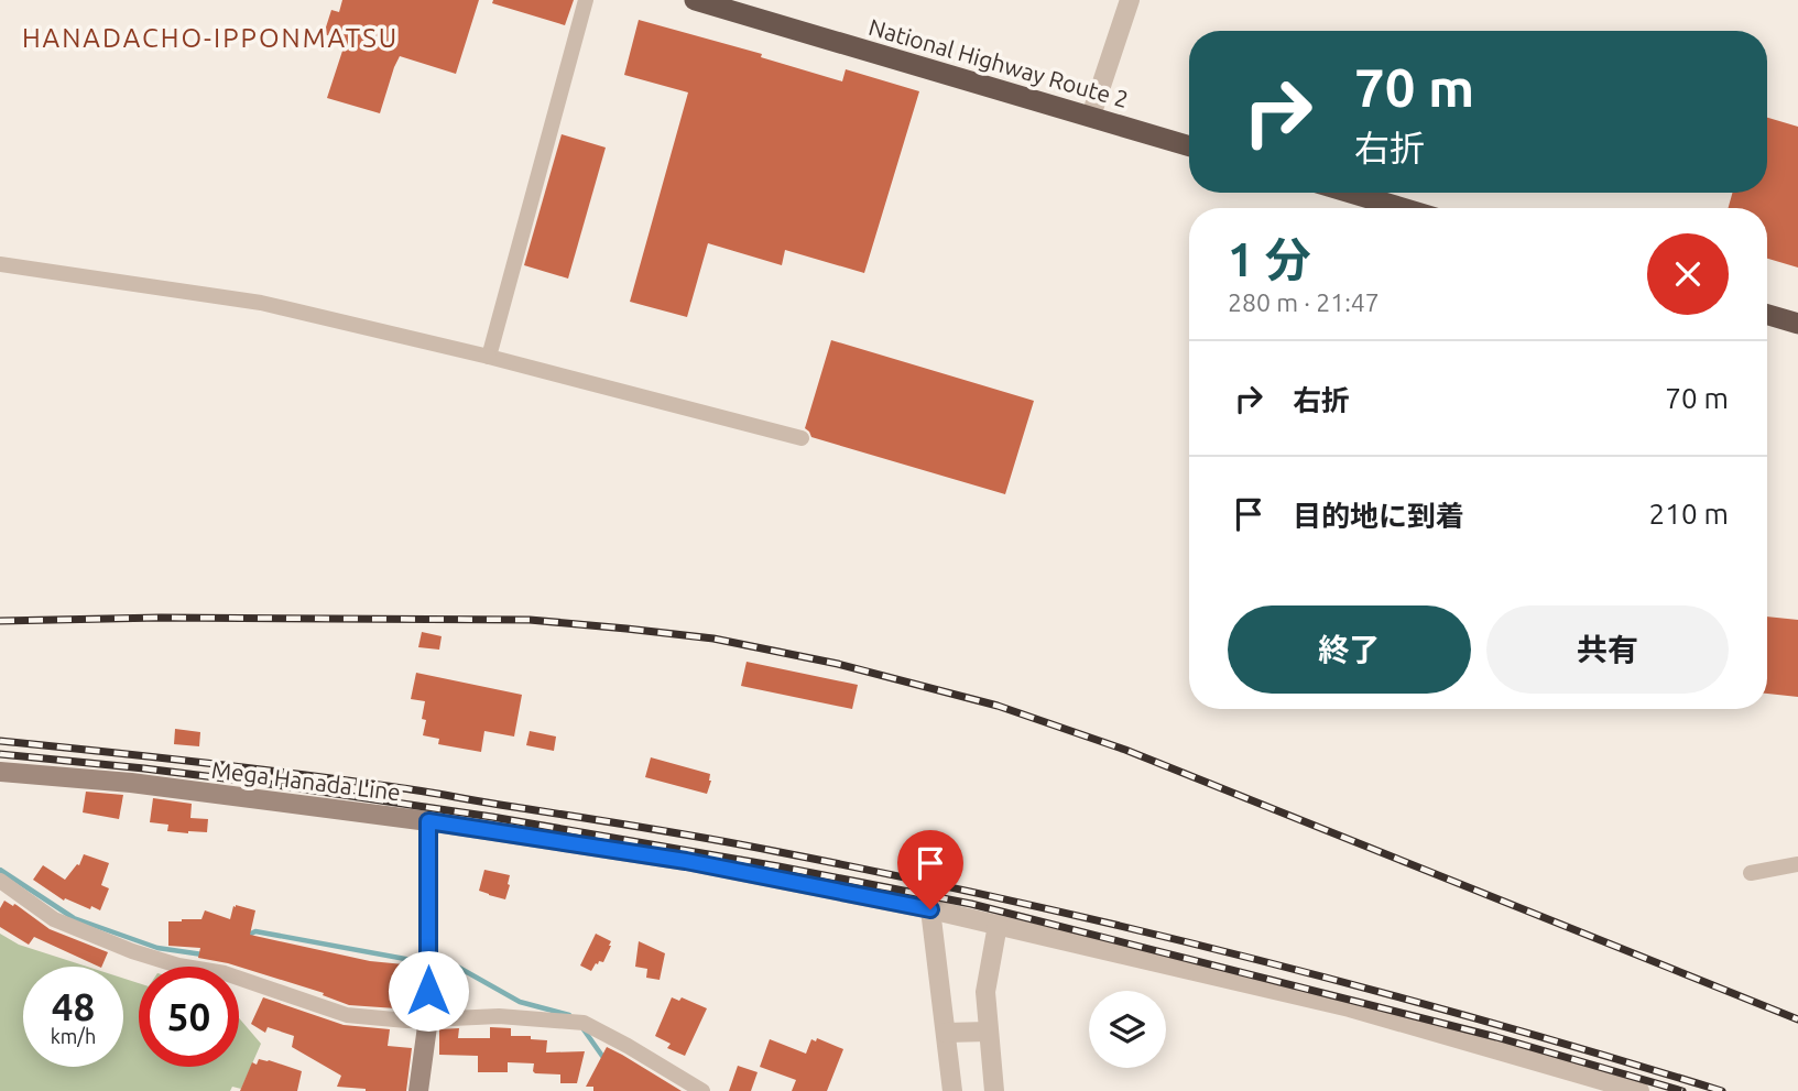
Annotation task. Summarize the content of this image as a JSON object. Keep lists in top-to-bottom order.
{
  "streets": {
    "highway": ["National Highway Route 2"],
    "main road": ["Mega Hanada Line"]
  },
  "districts": ["HANADACHO-IPPONMATSU"],
  "page": {
    "turn": ["70 m", "右折"],
    "heading": ["1 分", "280 m · 21:47"],
    "list": [
      {
        "name": "右折",
        "value": "70 m"
      },
      {
        "name": "目的地に到着",
        "value": "210 m"
      }
    ],
    "buttons": ["終了", "共有"],
    "speed": "48 km/h",
    "limit": "50"
  }
}
